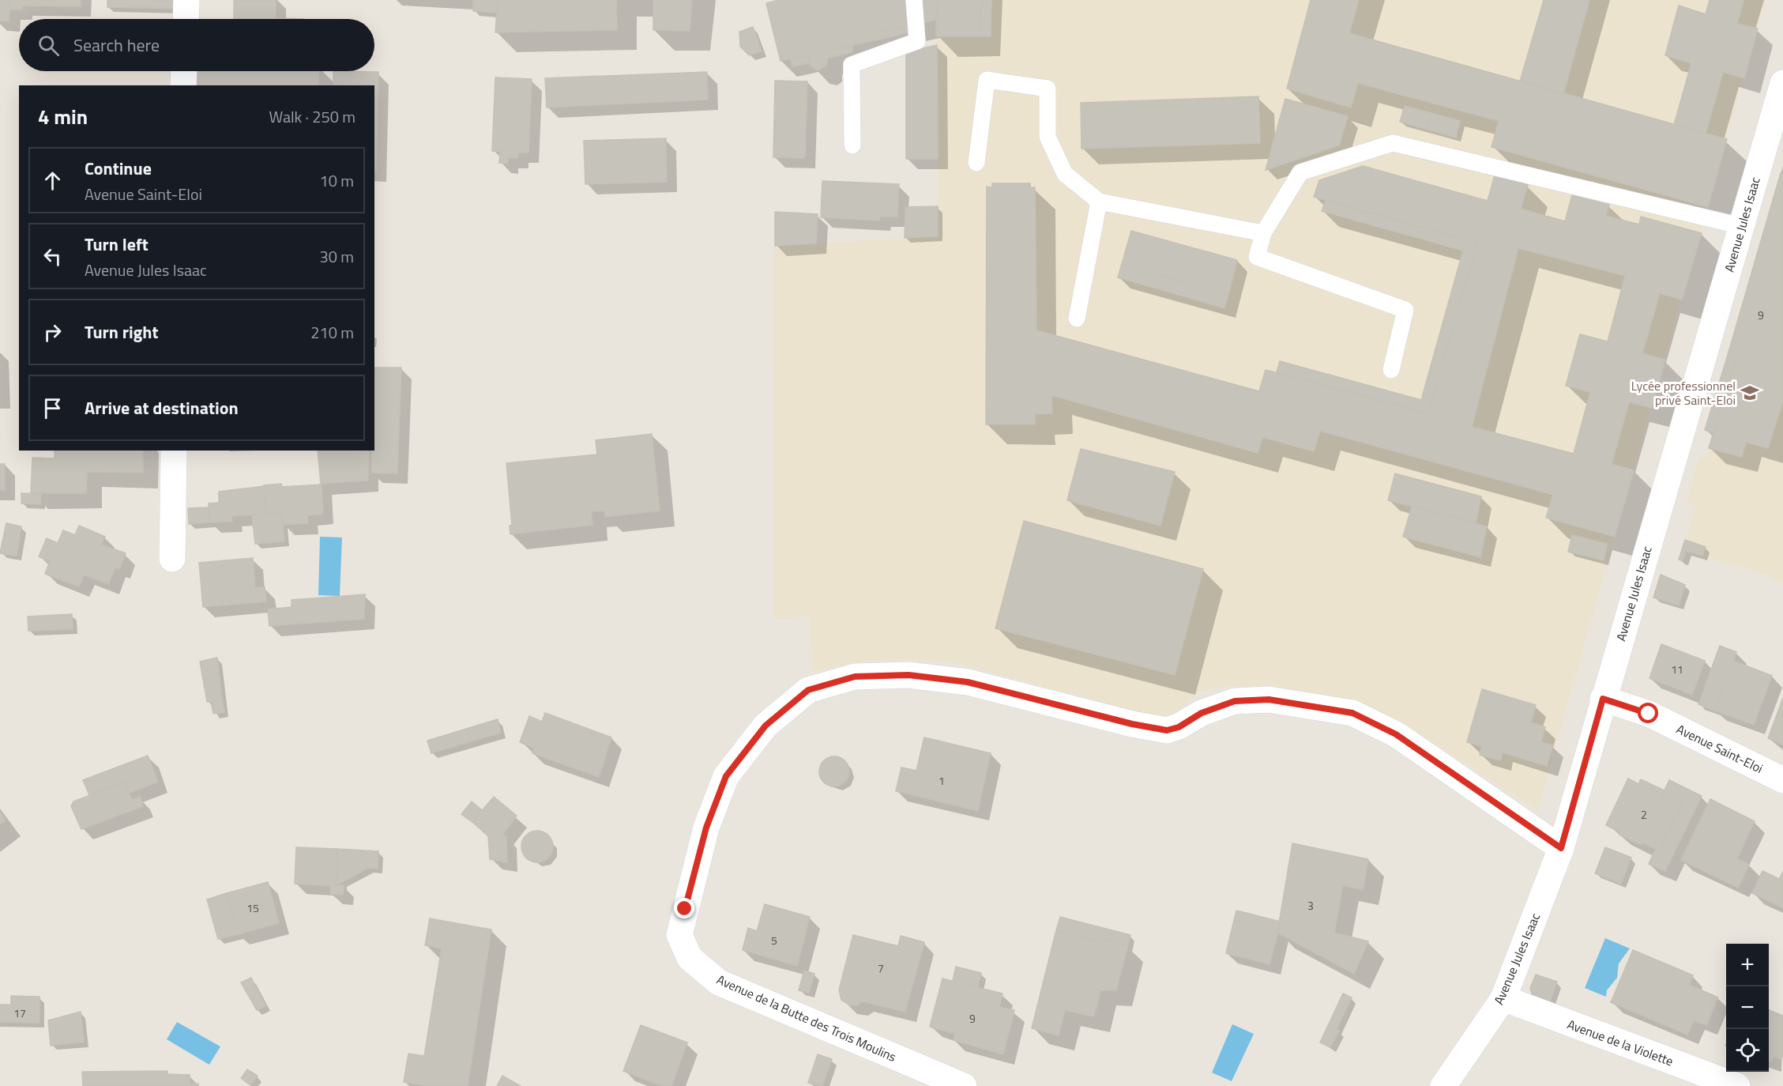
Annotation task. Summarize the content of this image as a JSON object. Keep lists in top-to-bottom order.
{
  "streets": {
    "street": [
      "Avenue Jules Isaac",
      "Avenue Saint-Eloi",
      "Avenue de la Butte des Trois Moulins",
      "Avenue de la Violette"
    ]
  },
  "crossings": [
    ["Avenue Jules Isaac", "Avenue Saint-Eloi"],
    ["Avenue Jules Isaac", "Avenue de la Butte des Trois Moulins"],
    ["Avenue Jules Isaac", "Avenue de la Violette"]
  ],
  "places": {
    "school or university": ["Lycée professionnel privé Saint-Eloi"]
  },
  "house_numbers": [
    "9",
    "11",
    "1",
    "2",
    "3",
    "15",
    "5",
    "7",
    "17",
    "9"
  ],
  "page": {
    "search": "Search here",
    "heading": ["4 min", "Walk · 250 m"],
    "list": [
      ["Continue", "Avenue Saint-Eloi", "10 m"],
      ["Turn left", "Avenue Jules Isaac", "30 m"],
      ["Turn right", "210 m"],
      "Arrive at destination"
    ],
    "map_buttons": ["+", "−"]
  }
}
